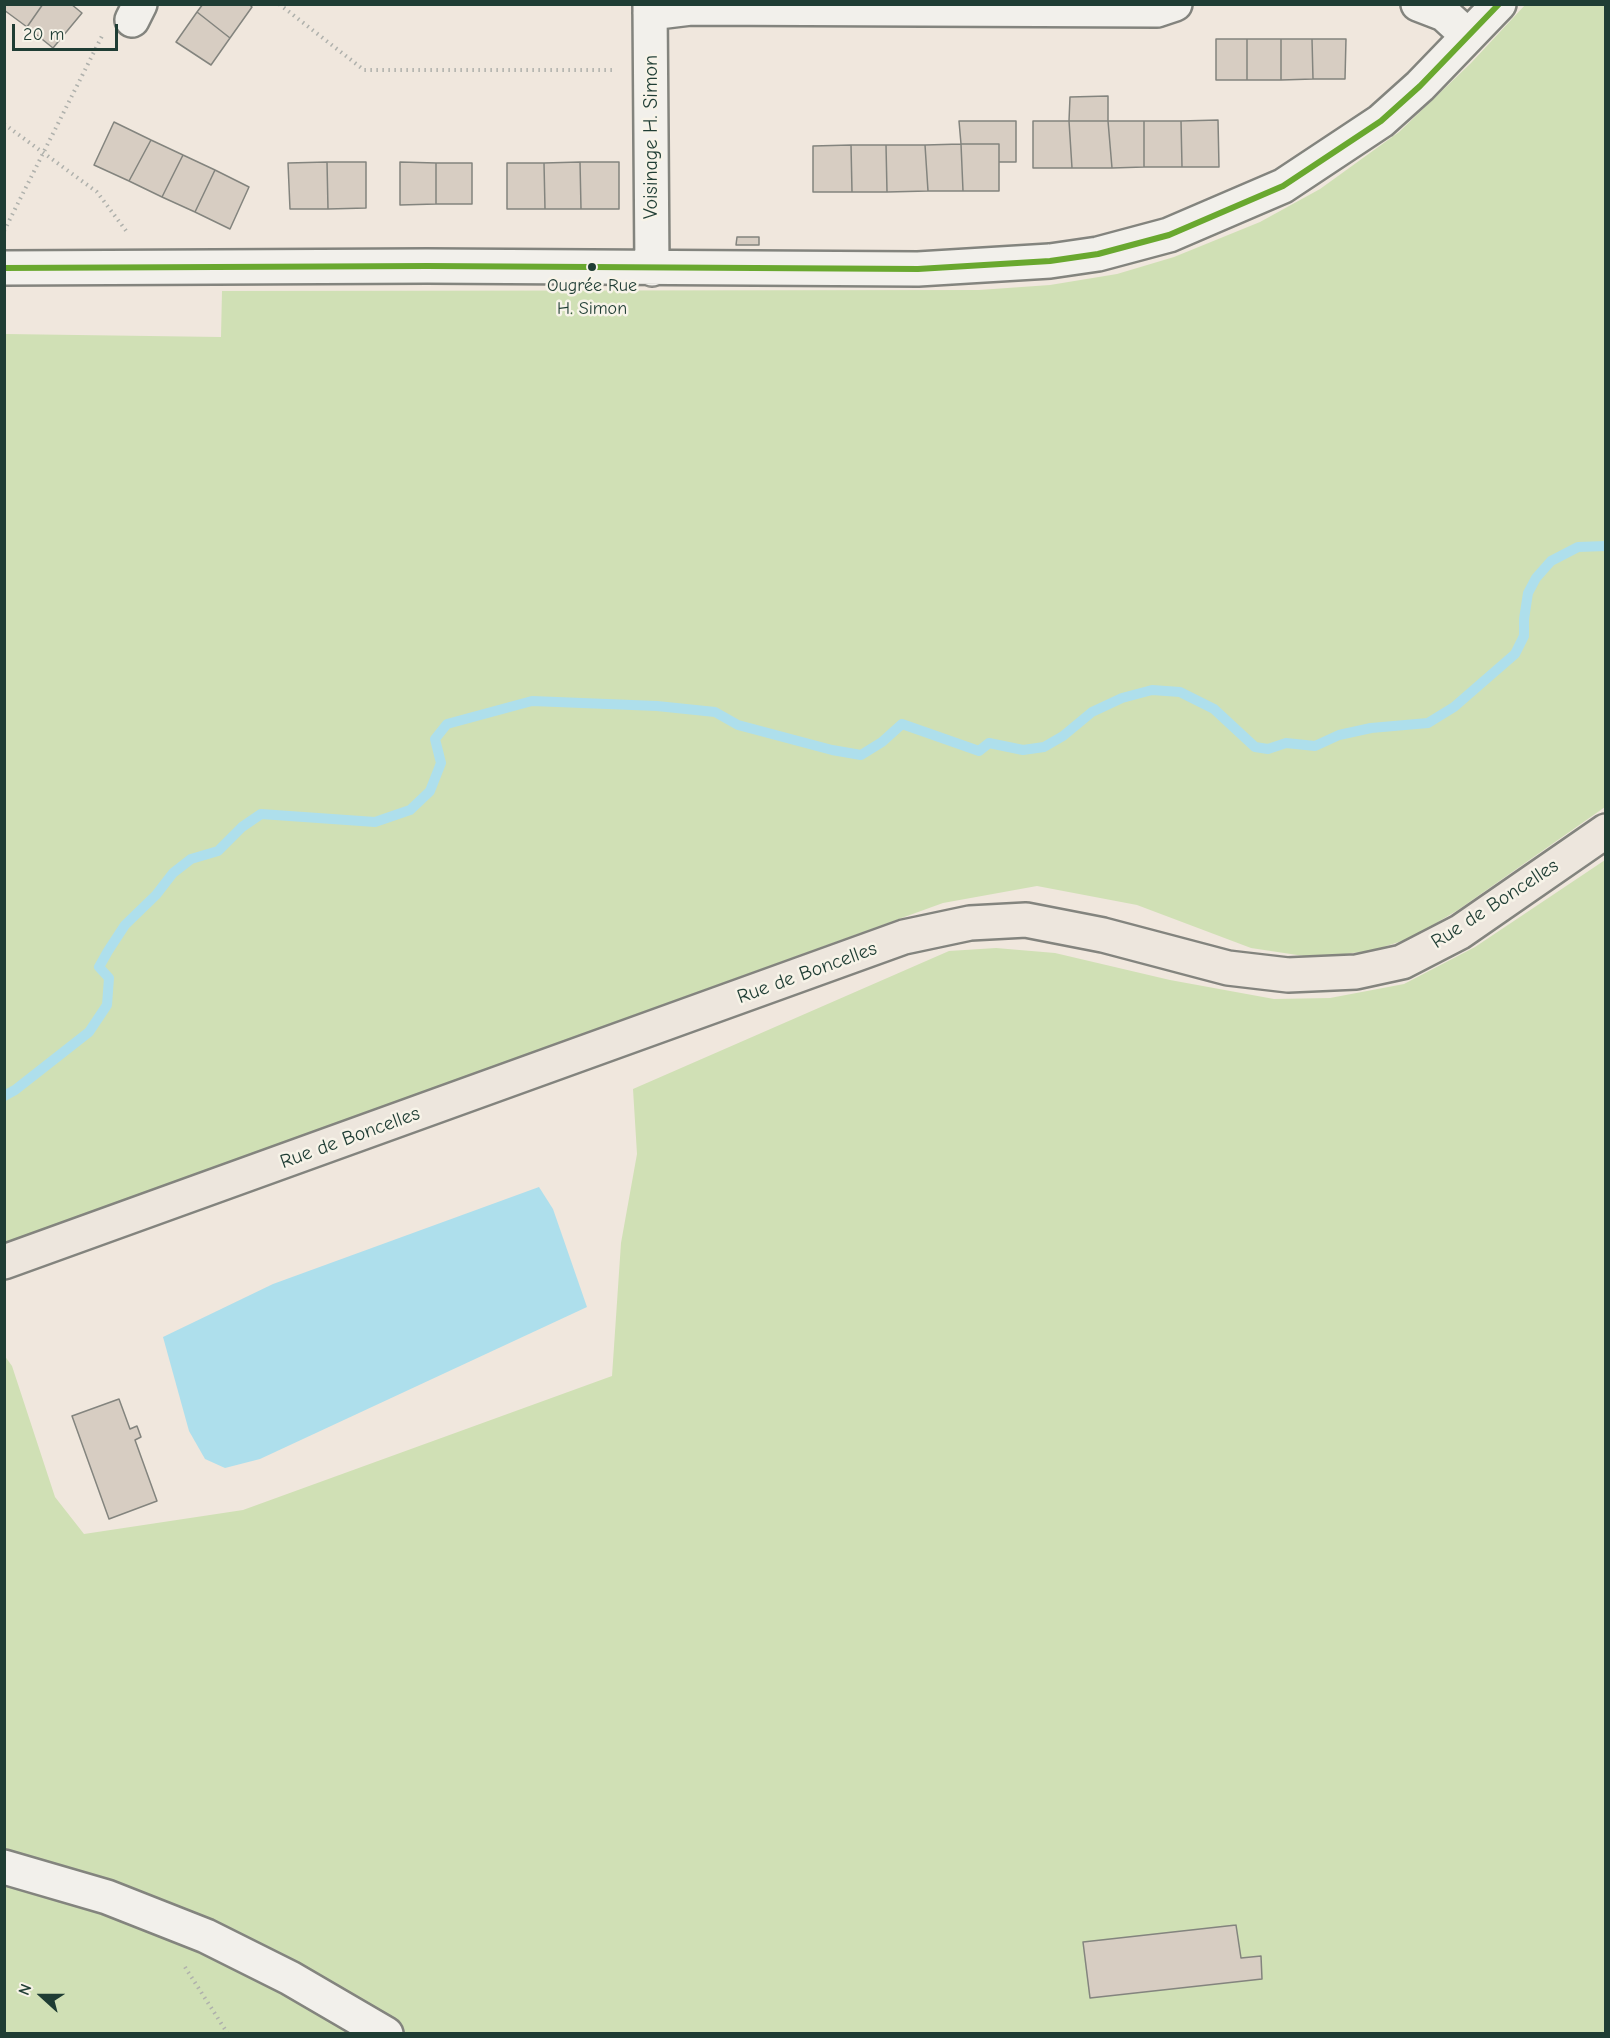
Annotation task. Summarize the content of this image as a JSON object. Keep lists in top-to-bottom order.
{
  "streets": {
    "main road": ["Rue de Boncelles"],
    "street": ["Voisinage H. Simon"]
  },
  "places": ["Ougrée Rue H. Simon"],
  "scale_bar": "20 m",
  "north": "left"
}
